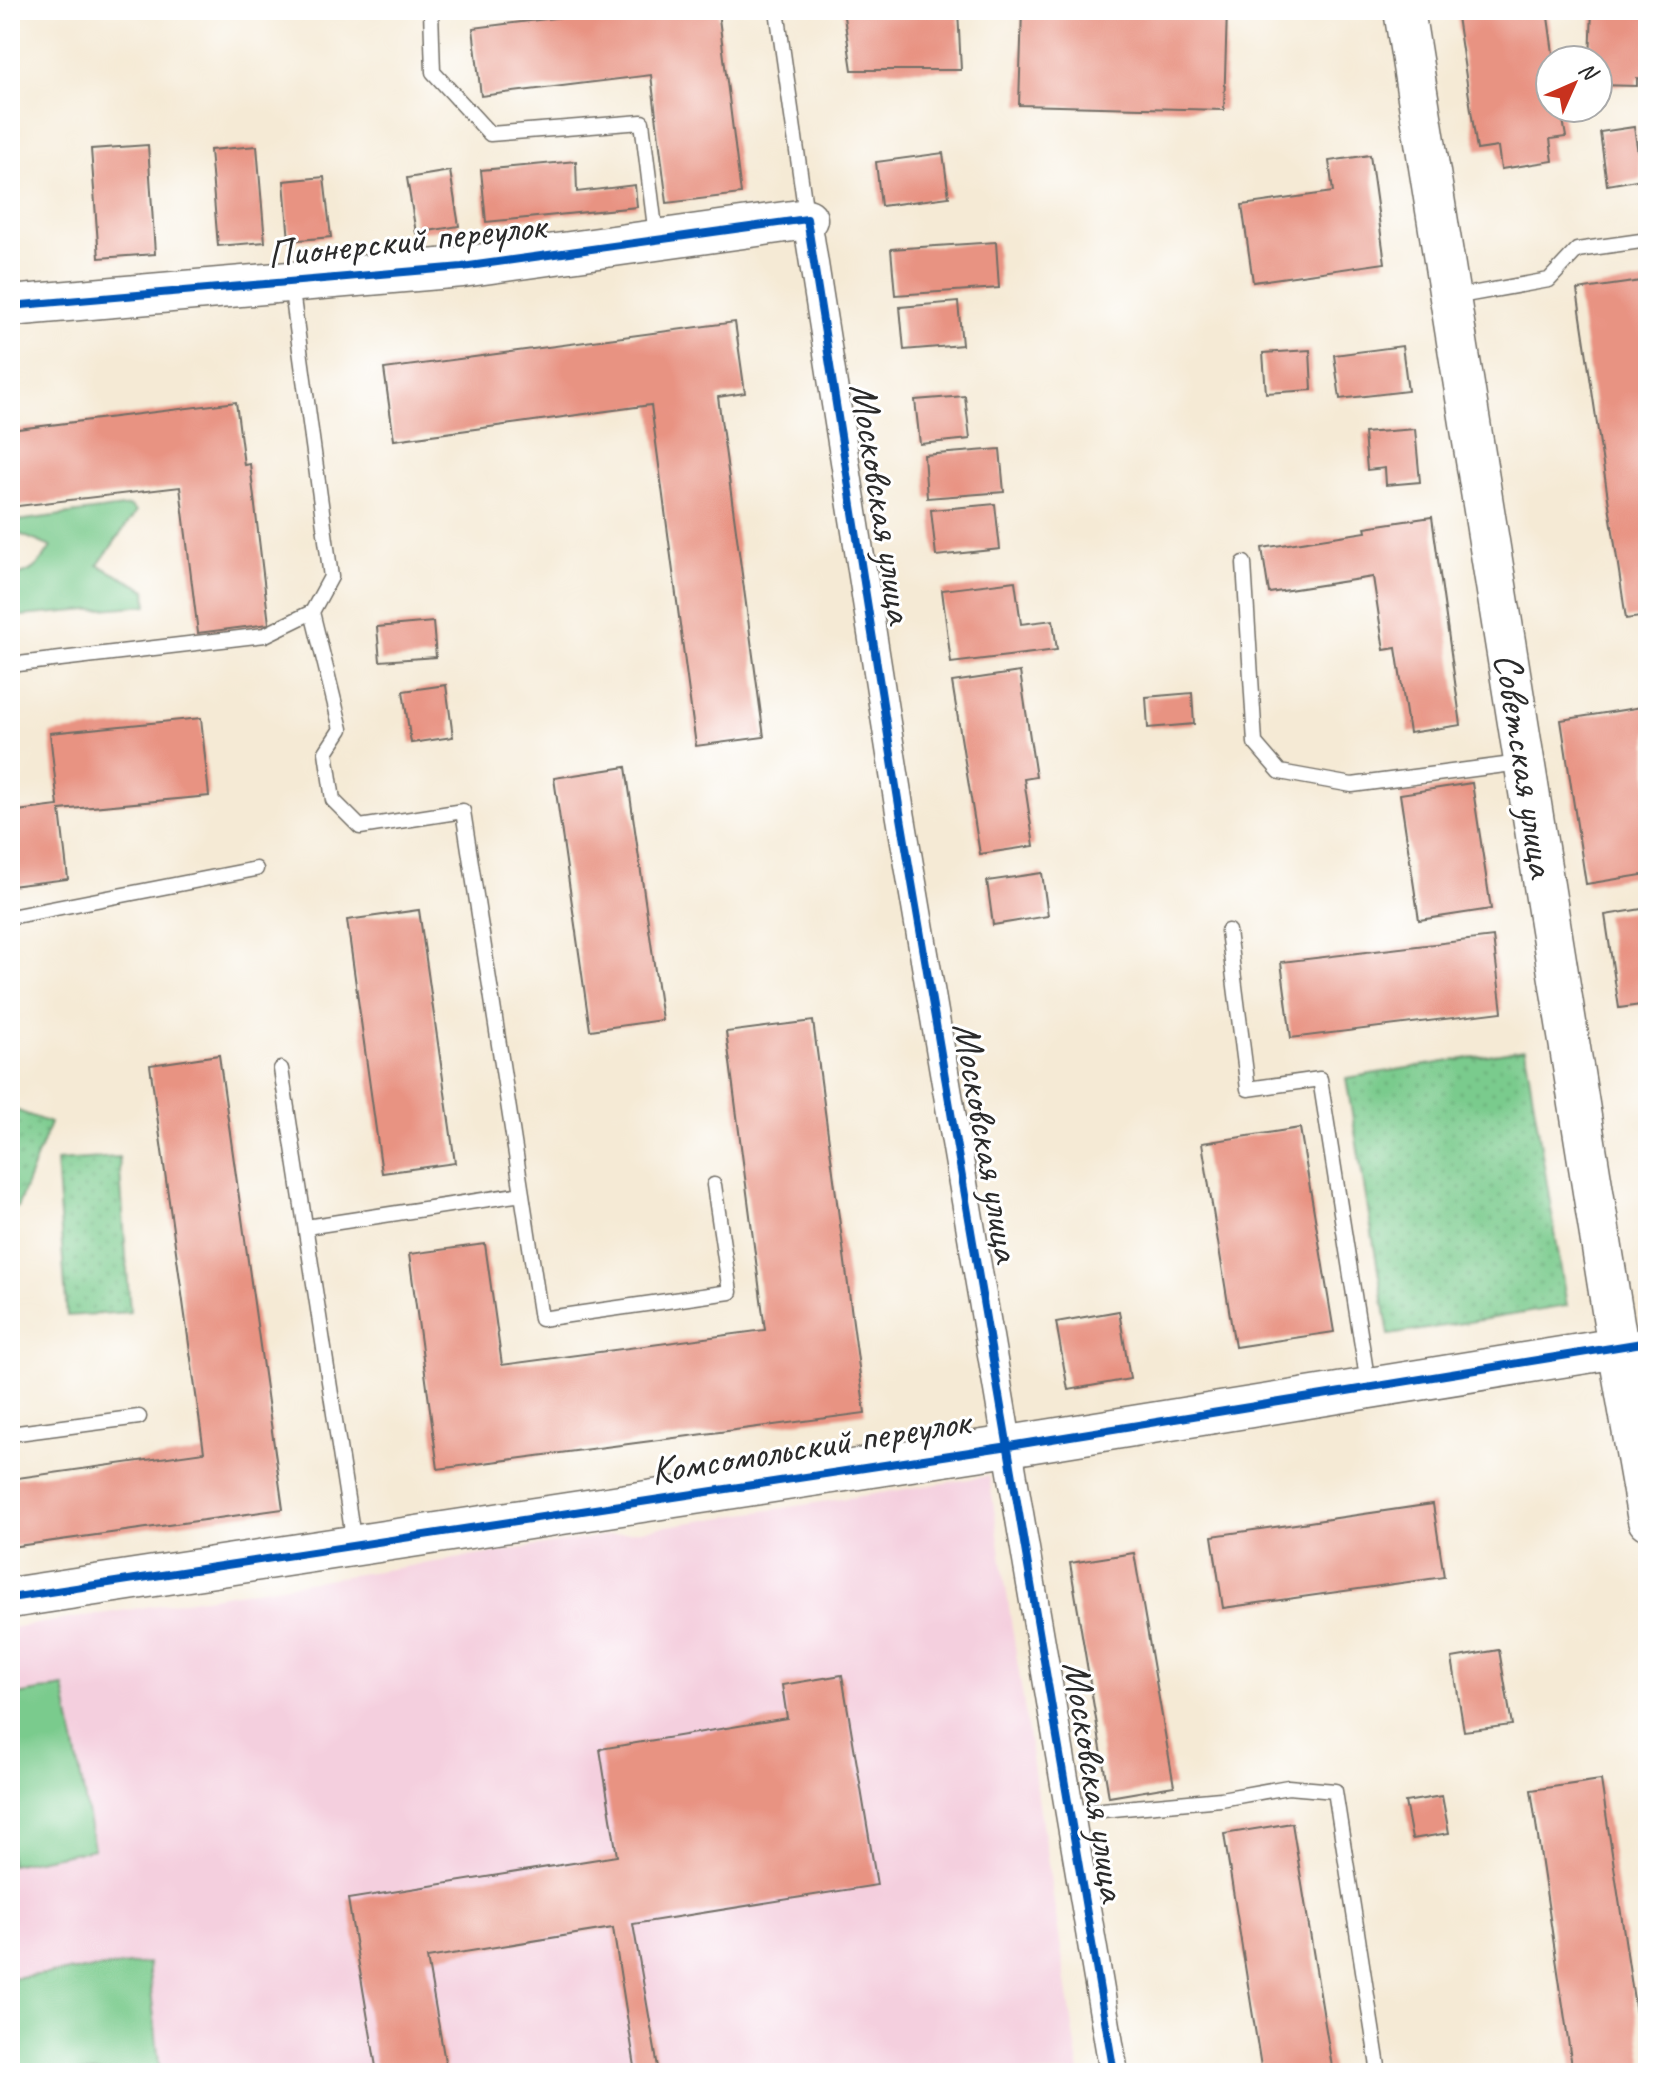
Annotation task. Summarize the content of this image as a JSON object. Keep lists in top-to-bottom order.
{
  "streets": {
    "street": [
      "Пионерский переулок",
      "Московская улица",
      "Советская улица",
      "Комсомольский переулок"
    ]
  },
  "crossings": [
    ["Пионерский переулок", "Московская улица"],
    ["Московская улица", "Комсомольский переулок"],
    ["Советская улица", "Комсомольский переулок"]
  ],
  "north": "top right"
}
